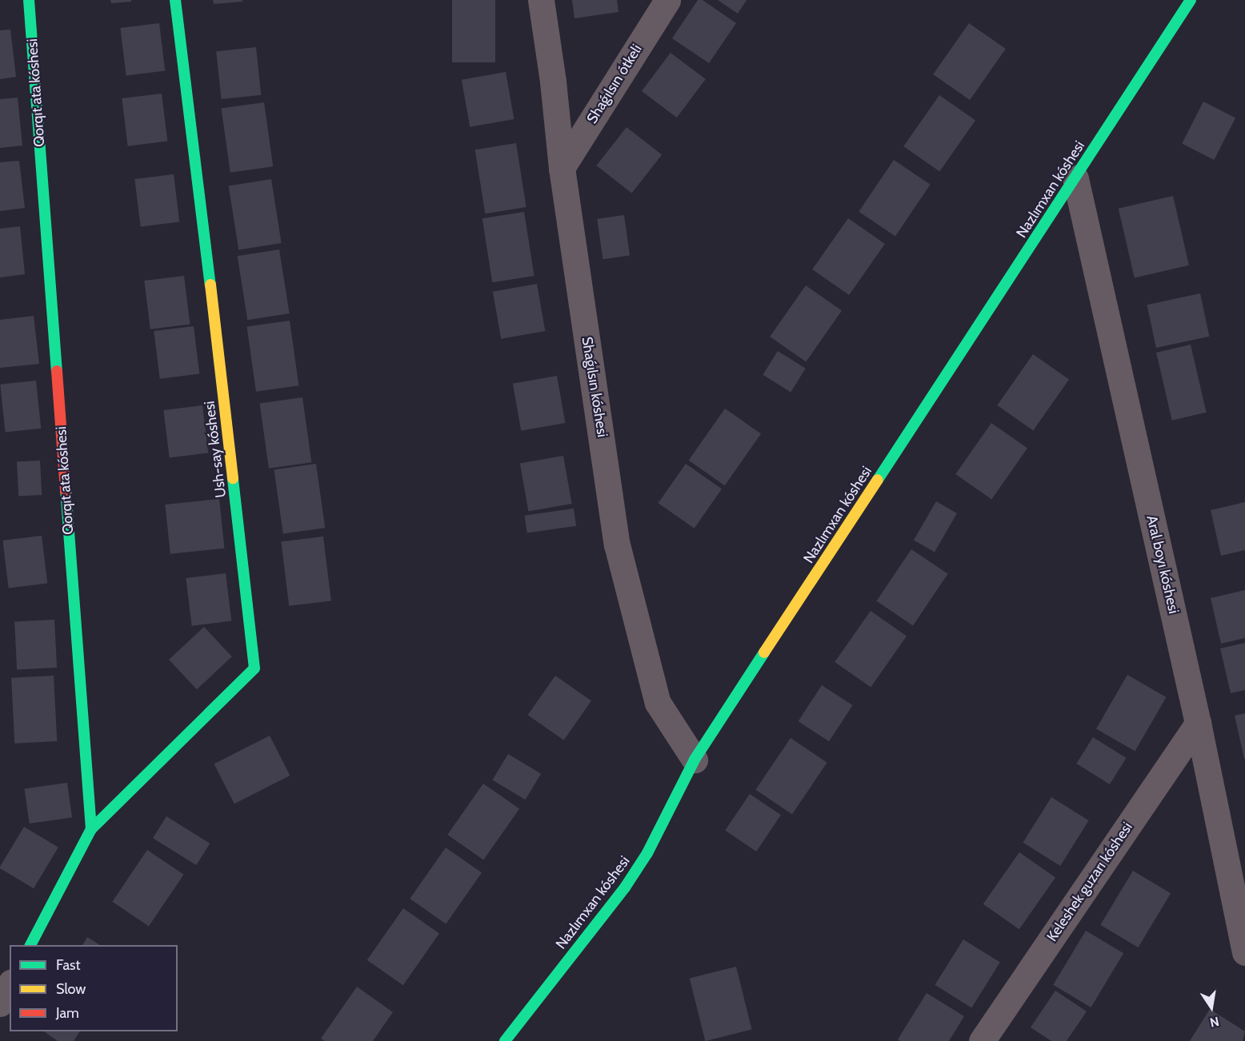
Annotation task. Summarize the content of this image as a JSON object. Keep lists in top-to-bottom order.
{
  "streets": {
    "street": [
      "Shaǵılsın ótkeli",
      "Qorqıt ata kóshesi",
      "Nazlımxan kóshesi",
      "Shaǵılsın kóshesi",
      "Ush-say kóshesi",
      "Aral boyı kóshesi",
      "Keleshek guzarı kóshesi"
    ]
  },
  "crossings": [
    ["Shaǵılsın ótkeli", "Shaǵılsın kóshesi"],
    ["Qorqıt ata kóshesi", "Ush-say kóshesi"],
    ["Nazlımxan kóshesi", "Shaǵılsın kóshesi"],
    ["Nazlımxan kóshesi", "Aral boyı kóshesi"],
    ["Aral boyı kóshesi", "Keleshek guzarı kóshesi"]
  ],
  "legend": ["Fast", "Slow", "Jam"],
  "north": "bottom"
}
